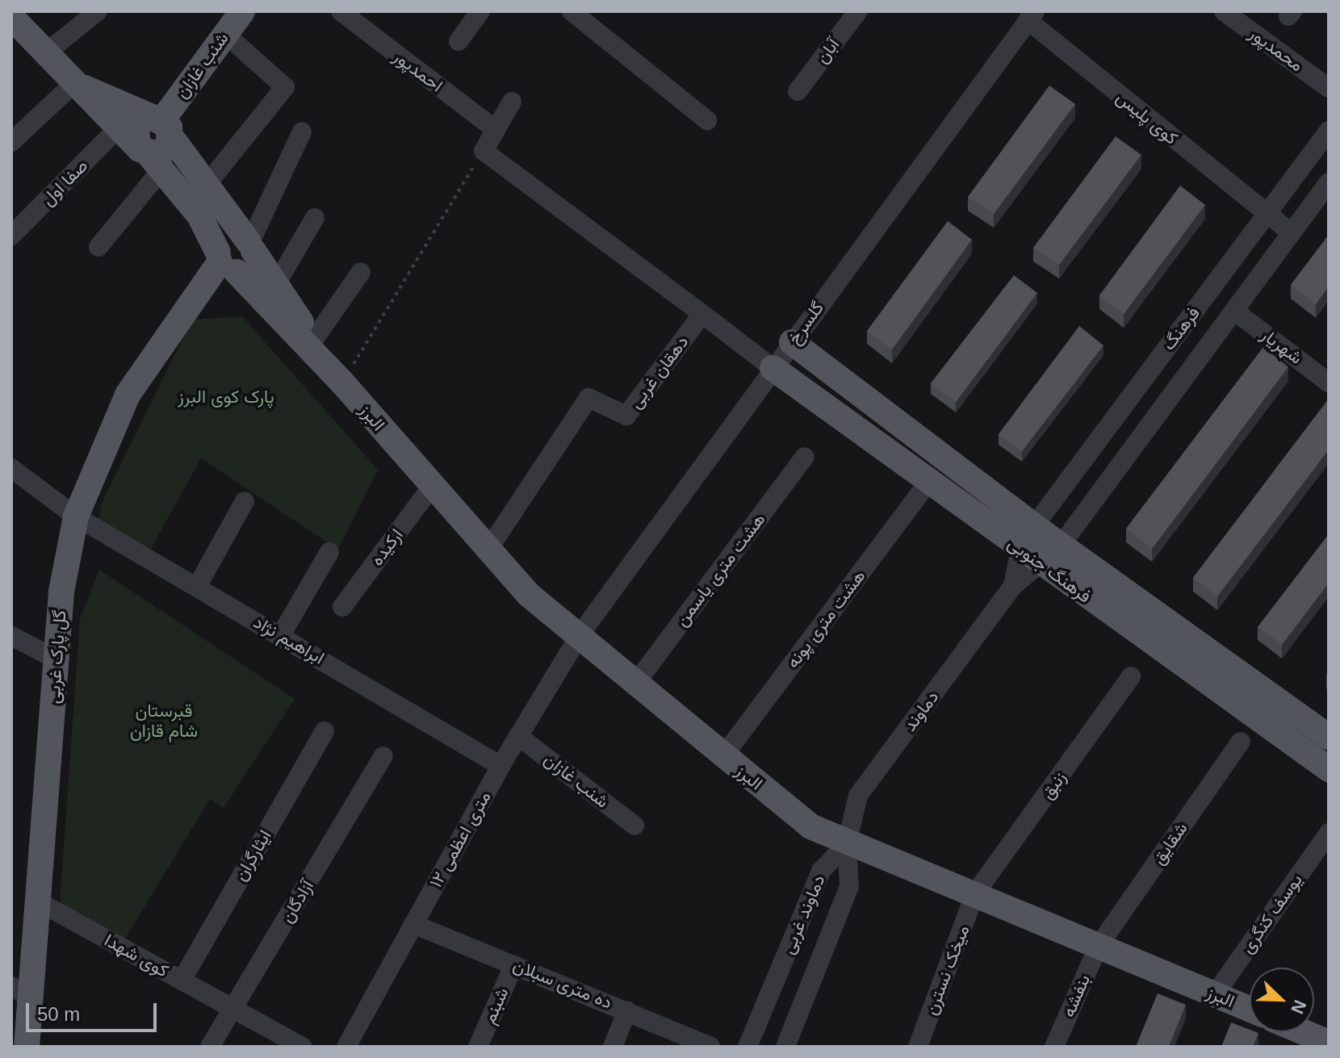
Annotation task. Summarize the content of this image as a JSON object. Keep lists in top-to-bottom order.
{
  "streets": {
    "main road": [
      "شنب غازان",
      "البرز",
      "فرهنگ جنوبی",
      "گل پارک غربی"
    ],
    "street": [
      "محمدپور",
      "آبان",
      "احمدپور",
      "کوی پلیس",
      "صفا اول",
      "گلسرخ",
      "فرهنگ",
      "شهریار",
      "دهقان غربی",
      "ارکیده",
      "هشت متری یاسمن",
      "هشت متری پونه",
      "ابراهیم نژاد",
      "دماوند",
      "زنبق",
      "۱۲ متری اعظمی",
      "شقایق",
      "ایثارگران",
      "آزادگان",
      "یوسف کنگری",
      "دماوند غربی",
      "کوی شهدا",
      "میخک نسترن",
      "ده متری سبلان",
      "بنفشه",
      "شبنم"
    ]
  },
  "crossings": [
    ["شنب غازان", "البرز"],
    ["شنب غازان", "۱۲ متری اعظمی"],
    ["کوی پلیس", "گلسرخ"],
    ["کوی پلیس", "فرهنگ"],
    ["صفا اول", "البرز"],
    ["گلسرخ", "البرز"],
    ["گلسرخ", "فرهنگ جنوبی"],
    ["گلسرخ", "۱۲ متری اعظمی"],
    ["فرهنگ", "شهریار"],
    ["فرهنگ", "فرهنگ جنوبی"],
    ["فرهنگ", "دماوند"],
    ["دهقان غربی", "البرز"],
    ["البرز", "ارکیده"],
    ["البرز", "هشت متری یاسمن"],
    ["البرز", "هشت متری پونه"],
    ["البرز", "گل پارک غربی"],
    ["البرز", "دماوند"],
    ["البرز", "زنبق"],
    ["البرز", "۱۲ متری اعظمی"],
    ["البرز", "شقایق"],
    ["البرز", "یوسف کنگری"],
    ["البرز", "دماوند غربی"],
    ["البرز", "میخک نسترن"],
    ["البرز", "بنفشه"],
    ["فرهنگ جنوبی", "هشت متری پونه"],
    ["ابراهیم نژاد", "گل پارک غربی"],
    ["ابراهیم نژاد", "۱۲ متری اعظمی"],
    ["گل پارک غربی", "کوی شهدا"],
    ["دماوند", "دماوند غربی"],
    ["زنبق", "میخک نسترن"],
    ["۱۲ متری اعظمی", "ده متری سبلان"],
    ["شقایق", "بنفشه"],
    ["ایثارگران", "کوی شهدا"],
    ["آزادگان", "کوی شهدا"],
    ["ده متری سبلان", "شبنم"]
  ],
  "parks": ["پارک کوی البرز", "قبرستان شام قازان"],
  "scale_bar": "50 m",
  "north": "bottom right"
}
